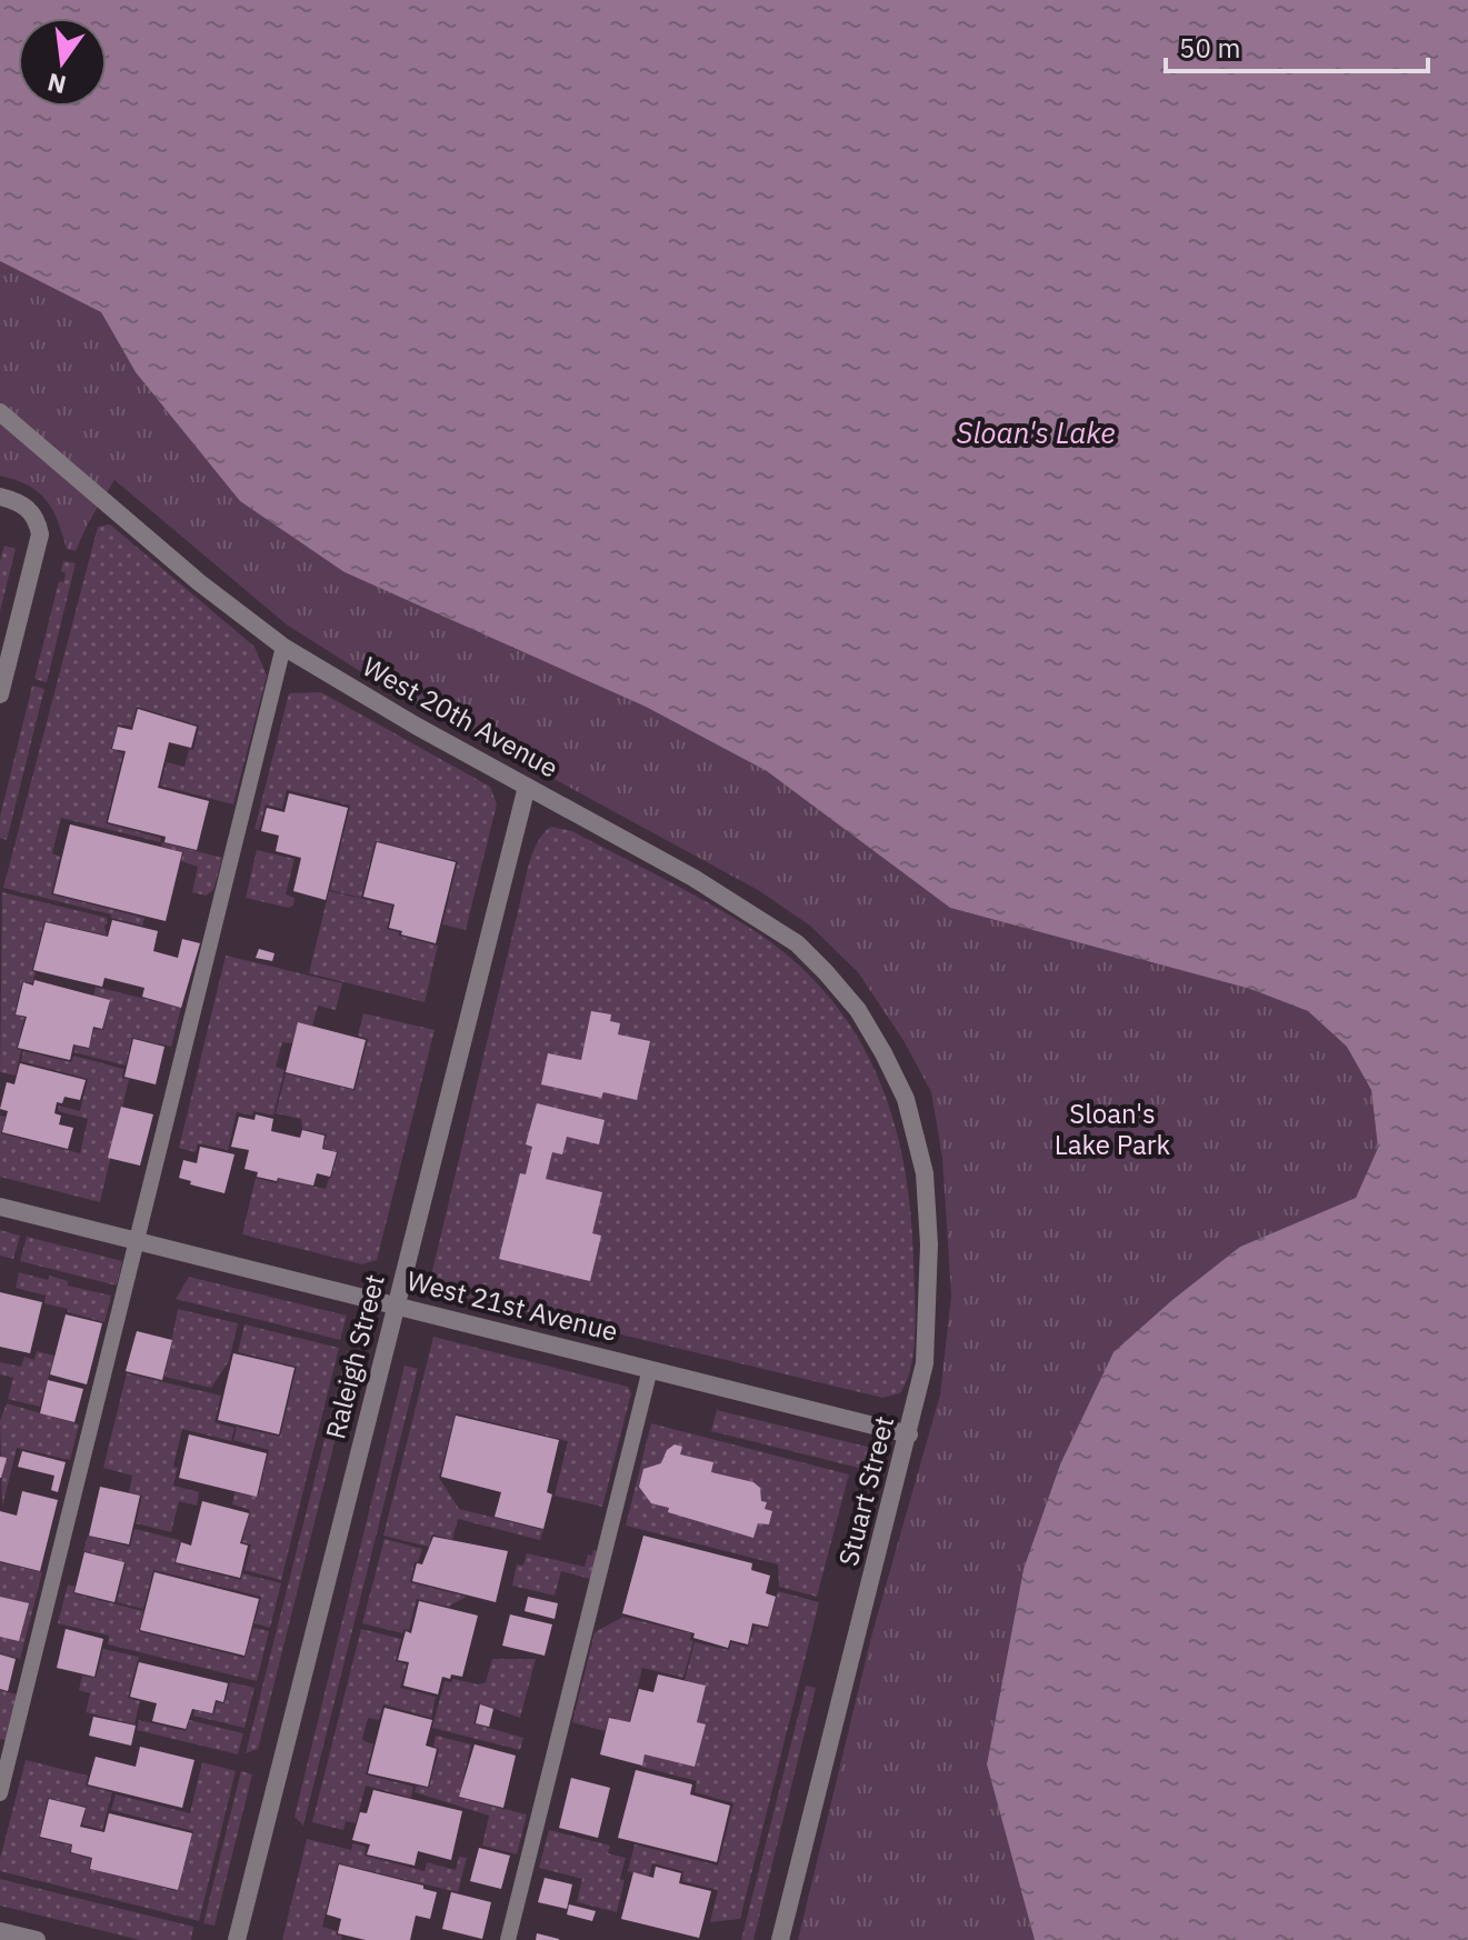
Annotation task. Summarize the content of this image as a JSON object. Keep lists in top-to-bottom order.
{
  "streets": {
    "street": [
      "West 20th Avenue",
      "West 21st Avenue",
      "Raleigh Street",
      "Stuart Street"
    ]
  },
  "crossings": [
    ["West 20th Avenue", "Raleigh Street"],
    ["West 20th Avenue", "Stuart Street"],
    ["West 21st Avenue", "Raleigh Street"],
    ["West 21st Avenue", "Stuart Street"]
  ],
  "water": ["Sloan's Lake"],
  "parks": ["Sloan's Lake Park"],
  "scale_bar": "50 m",
  "north": "bottom"
}
